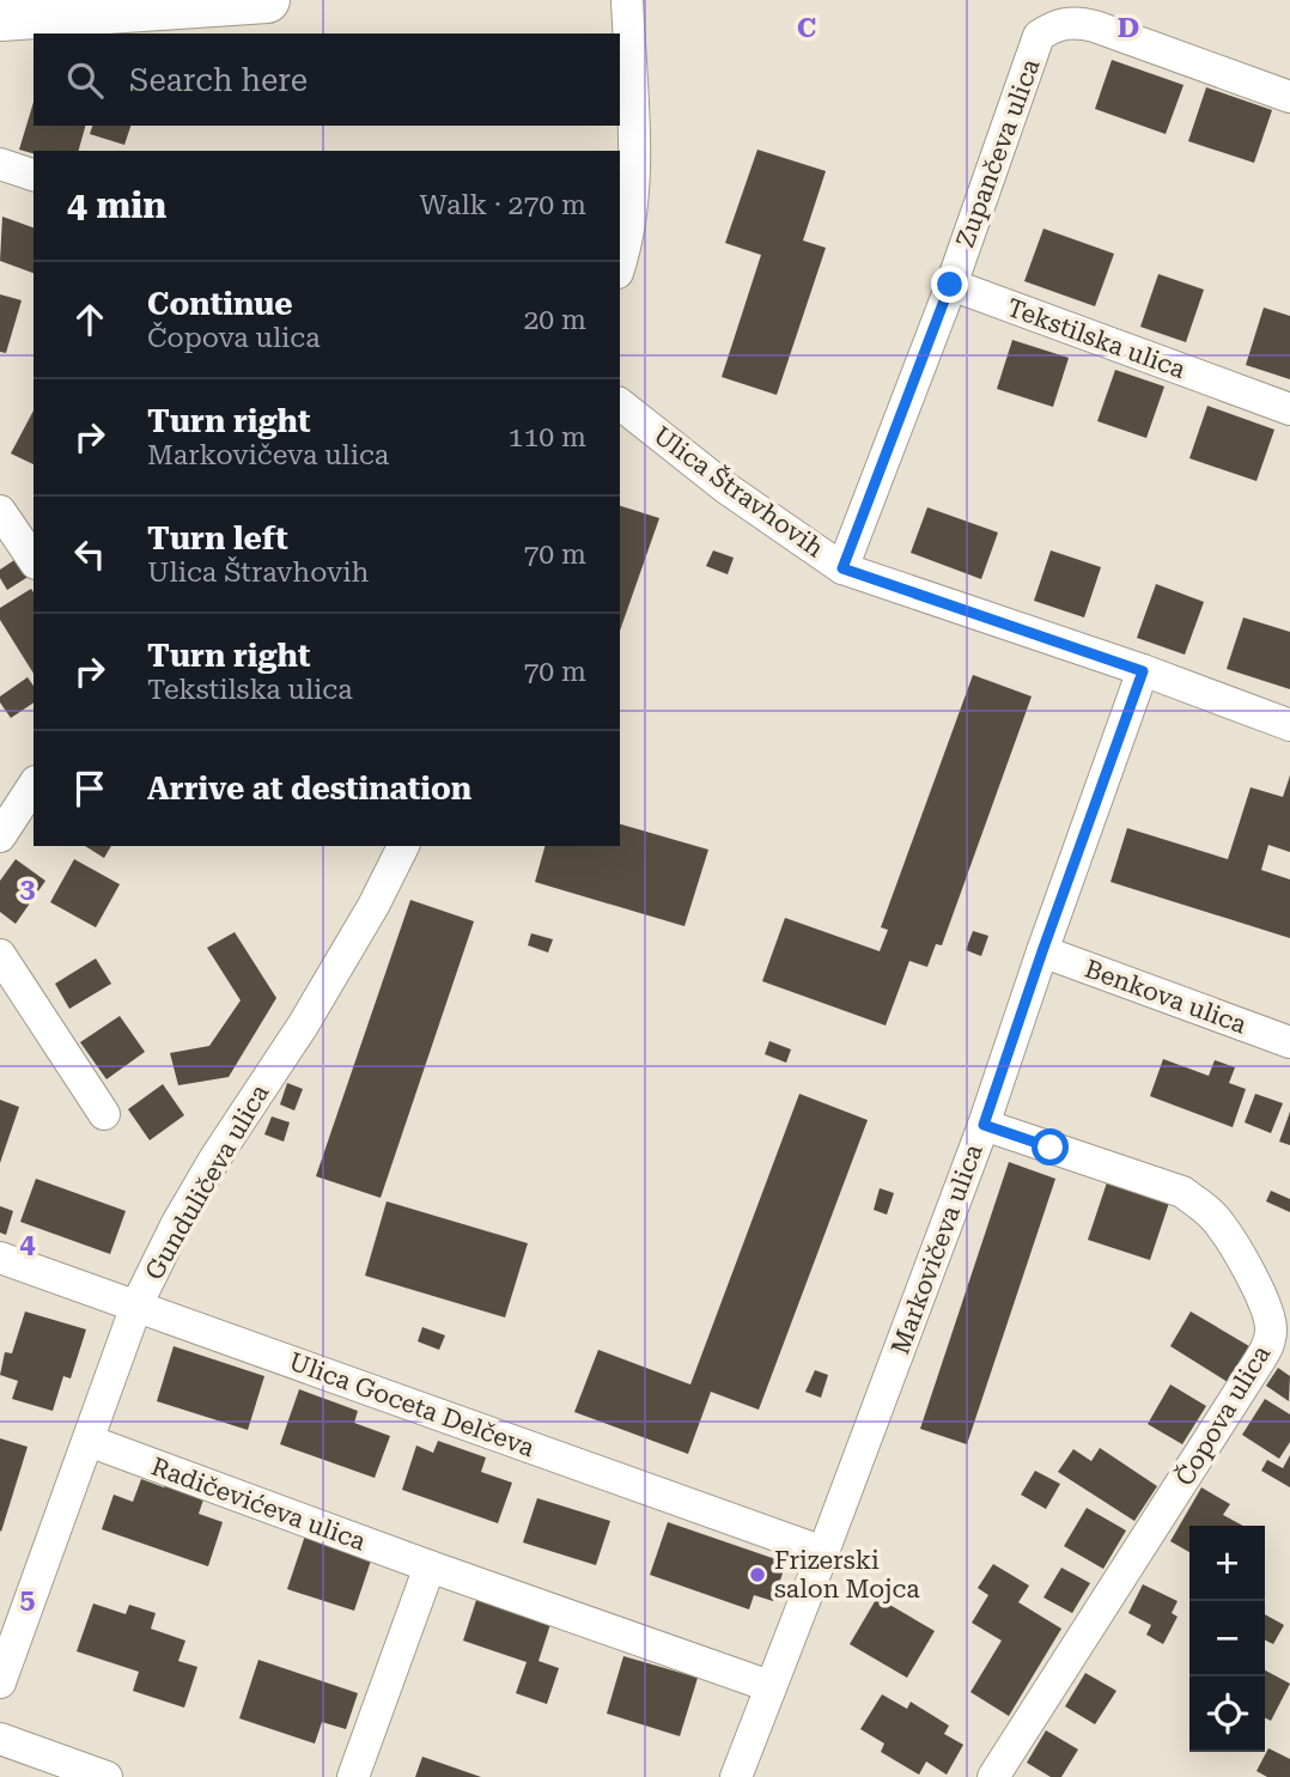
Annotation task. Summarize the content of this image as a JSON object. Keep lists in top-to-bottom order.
{
  "streets": {
    "street": [
      "Zupančeva ulica",
      "Tekstilska ulica",
      "Ulica Štravhovih",
      "Benkova ulica",
      "Gunduličeva ulica",
      "Markovičeva ulica",
      "Ulica Goceta Delčeva",
      "Čopova ulica",
      "Radičevićeva ulica"
    ]
  },
  "crossings": [
    ["Zupančeva ulica", "Tekstilska ulica"],
    ["Ulica Štravhovih", "Markovičeva ulica"],
    ["Benkova ulica", "Markovičeva ulica"],
    ["Gunduličeva ulica", "Ulica Goceta Delčeva"],
    ["Gunduličeva ulica", "Radičevićeva ulica"],
    ["Markovičeva ulica", "Ulica Goceta Delčeva"],
    ["Markovičeva ulica", "Čopova ulica"],
    ["Markovičeva ulica", "Radičevićeva ulica"]
  ],
  "places": ["Frizerski salon Mojca"],
  "page": {
    "search": "Search here",
    "heading": ["4 min", "Walk · 270 m"],
    "list": [
      ["Continue", "Čopova ulica", "20 m"],
      ["Turn right", "Markovičeva ulica", "110 m"],
      ["Turn left", "Ulica Štravhovih", "70 m"],
      ["Turn right", "Tekstilska ulica", "70 m"],
      "Arrive at destination"
    ],
    "map_buttons": ["+", "−"]
  },
  "grid": {
    "columns": ["C", "D"],
    "rows": ["3", "4", "5"]
  }
}
